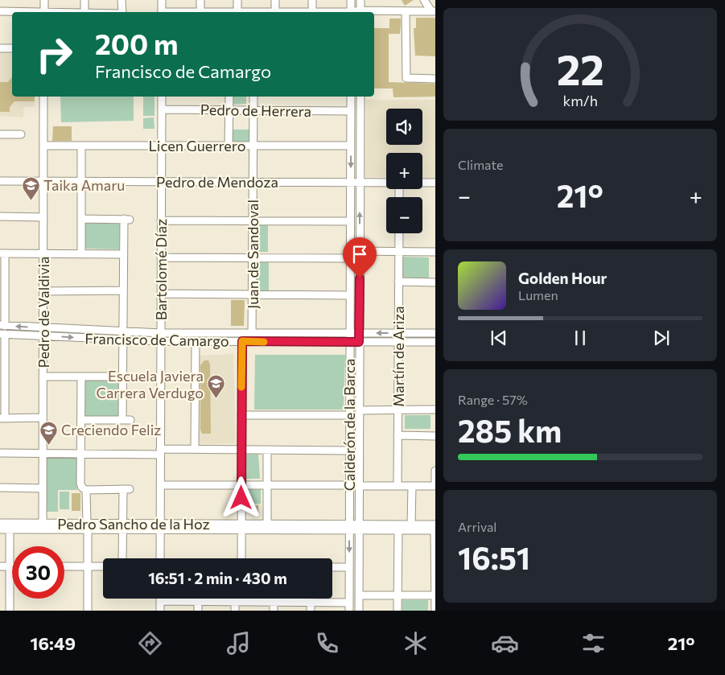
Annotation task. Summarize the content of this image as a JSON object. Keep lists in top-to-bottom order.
{
  "streets": {
    "street": [
      "Pedro de Herrera",
      "Licen Guerrero",
      "Pedro de Mendoza",
      "Juan de Sandoval",
      "Bartolomé Díaz",
      "Pedro de Valdivia",
      "Francisco de Camargo",
      "Martín de Ariza",
      "Calderón de la Barca",
      "Pedro Sancho de la Hoz"
    ]
  },
  "crossings": [
    ["Pedro de Herrera", "Juan de Sandoval"],
    ["Pedro de Herrera", "Bartolomé Díaz"],
    ["Pedro de Herrera", "Calderón de la Barca"],
    ["Licen Guerrero", "Juan de Sandoval"],
    ["Licen Guerrero", "Bartolomé Díaz"],
    ["Licen Guerrero", "Pedro de Valdivia"],
    ["Licen Guerrero", "Calderón de la Barca"],
    ["Pedro de Mendoza", "Juan de Sandoval"],
    ["Pedro de Mendoza", "Bartolomé Díaz"],
    ["Pedro de Mendoza", "Pedro de Valdivia"],
    ["Pedro de Mendoza", "Calderón de la Barca"],
    ["Juan de Sandoval", "Francisco de Camargo"],
    ["Bartolomé Díaz", "Francisco de Camargo"],
    ["Bartolomé Díaz", "Pedro Sancho de la Hoz"],
    ["Pedro de Valdivia", "Francisco de Camargo"],
    ["Pedro de Valdivia", "Pedro Sancho de la Hoz"],
    ["Francisco de Camargo", "Martín de Ariza"],
    ["Francisco de Camargo", "Calderón de la Barca"],
    ["Calderón de la Barca", "Pedro Sancho de la Hoz"]
  ],
  "places": {
    "school or university": ["Taika Amaru", "Escuela Javiera Carrera Verdugo", "Creciendo Feliz"]
  },
  "page": {
    "turn": ["200 m", "Francisco de Camargo"],
    "map_buttons": ["+", "−"],
    "tile": [
      "Climate",
      ["Range · 57%", "285 km"],
      ["Arrival", "16:51"]
    ],
    "heat": ["−", "21°", "+"],
    "song": ["Golden Hour", "Lumen"],
    "limit": "30",
    "trip": "16:51 · 2 min · 430 m",
    "tabs": ["16:49", "21°"],
    "gauge": ["22", "km/h"]
  }
}
